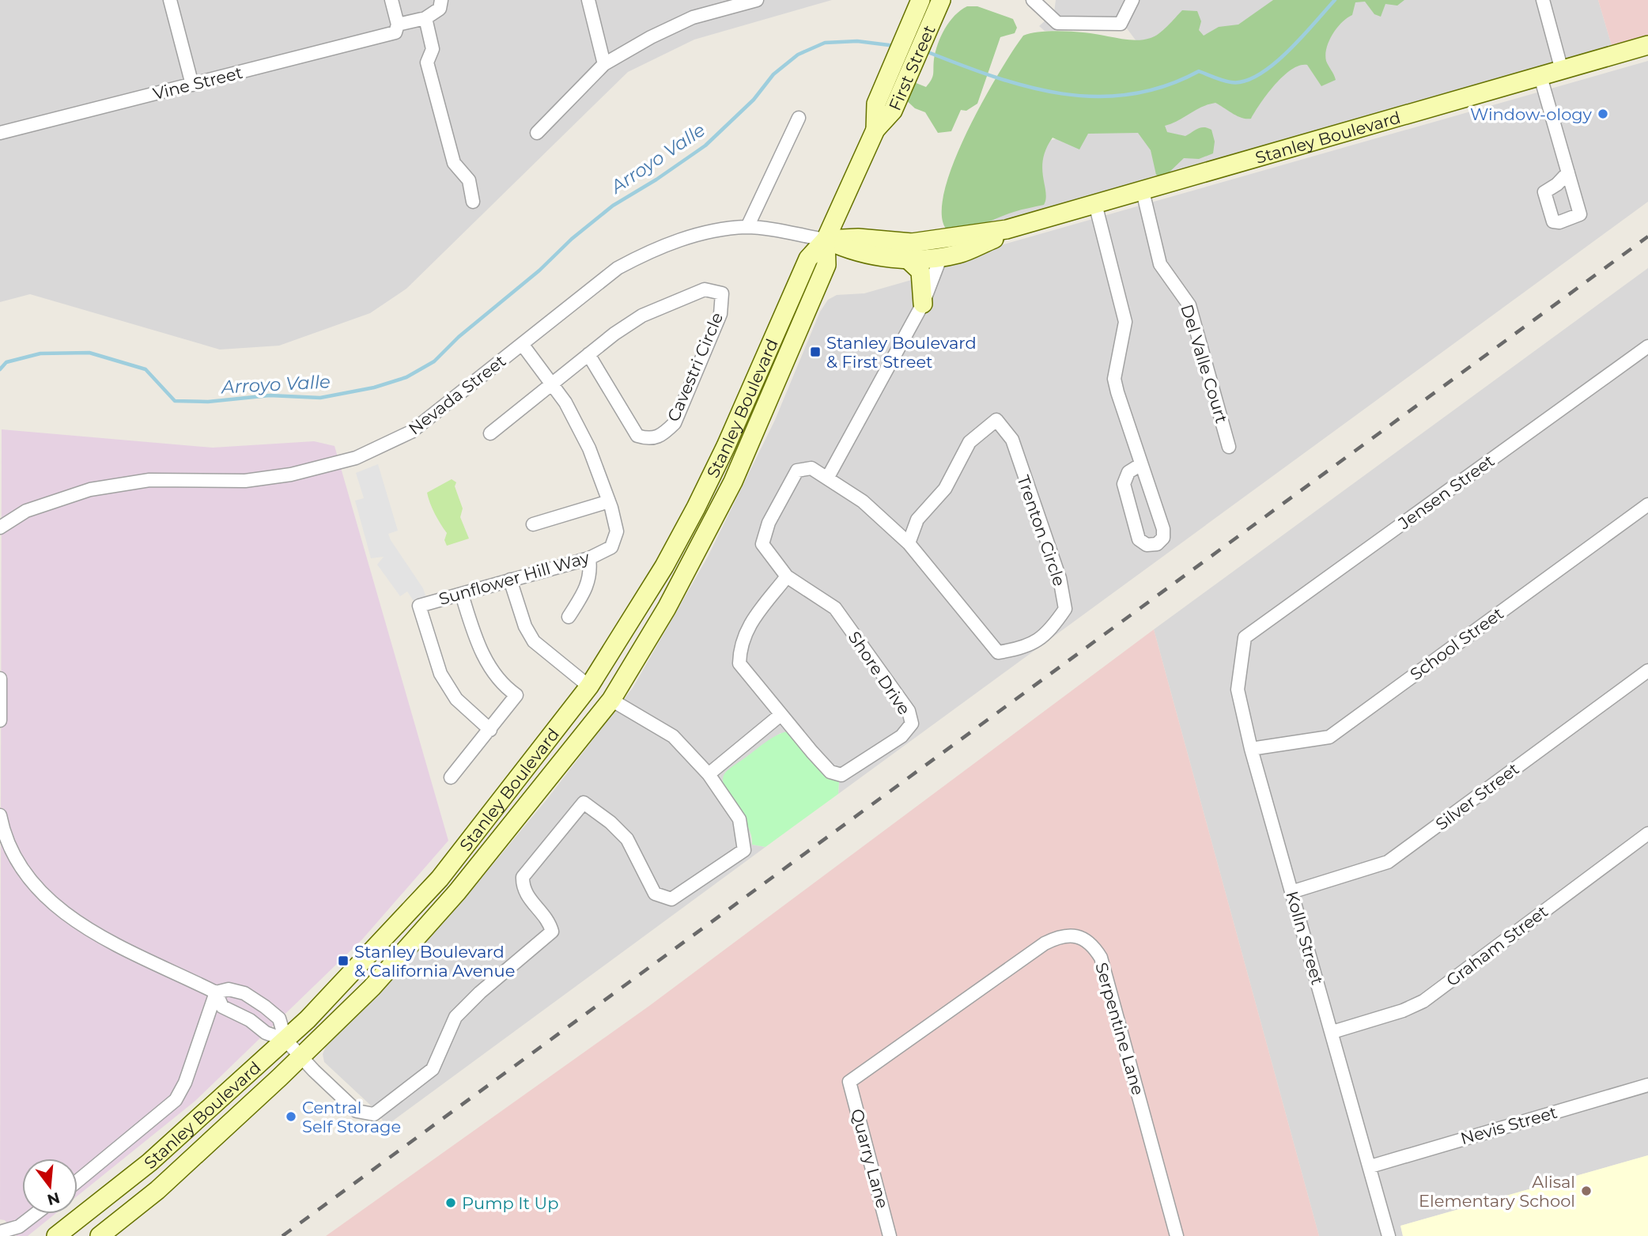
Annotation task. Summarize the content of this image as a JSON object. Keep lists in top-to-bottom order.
{
  "streets": {
    "main road": ["First Street", "Stanley Boulevard"],
    "street": [
      "Vine Street",
      "Del Valle Court",
      "Cavestri Circle",
      "Nevada Street",
      "Jensen Street",
      "Trenton Circle",
      "Sunflower Hill Way",
      "School Street",
      "Shore Drive",
      "Silver Street",
      "Kolln Street",
      "Graham Street",
      "Serpentine Lane",
      "Nevis Street",
      "Quarry Lane"
    ]
  },
  "crossings": [
    ["First Street", "Stanley Boulevard"],
    ["First Street", "Nevada Street"],
    ["Stanley Boulevard", "Del Valle Court"],
    ["Stanley Boulevard", "Nevada Street"],
    ["Cavestri Circle", "Sunflower Hill Way"],
    ["Nevada Street", "Sunflower Hill Way"],
    ["Jensen Street", "Kolln Street"],
    ["Trenton Circle", "Shore Drive"],
    ["School Street", "Kolln Street"],
    ["Silver Street", "Kolln Street"],
    ["Kolln Street", "Graham Street"],
    ["Kolln Street", "Nevis Street"],
    ["Serpentine Lane", "Quarry Lane"]
  ],
  "water": ["Arroyo Valle"],
  "places": {
    "other": [
      "Window-ology",
      "Central Self Storage",
      "Alisal Elementary School",
      "Pump It Up"
    ],
    "transit": ["Stanley Boulevard & First Street", "Stanley Boulevard & California Avenue"]
  },
  "north": "bottom"
}
